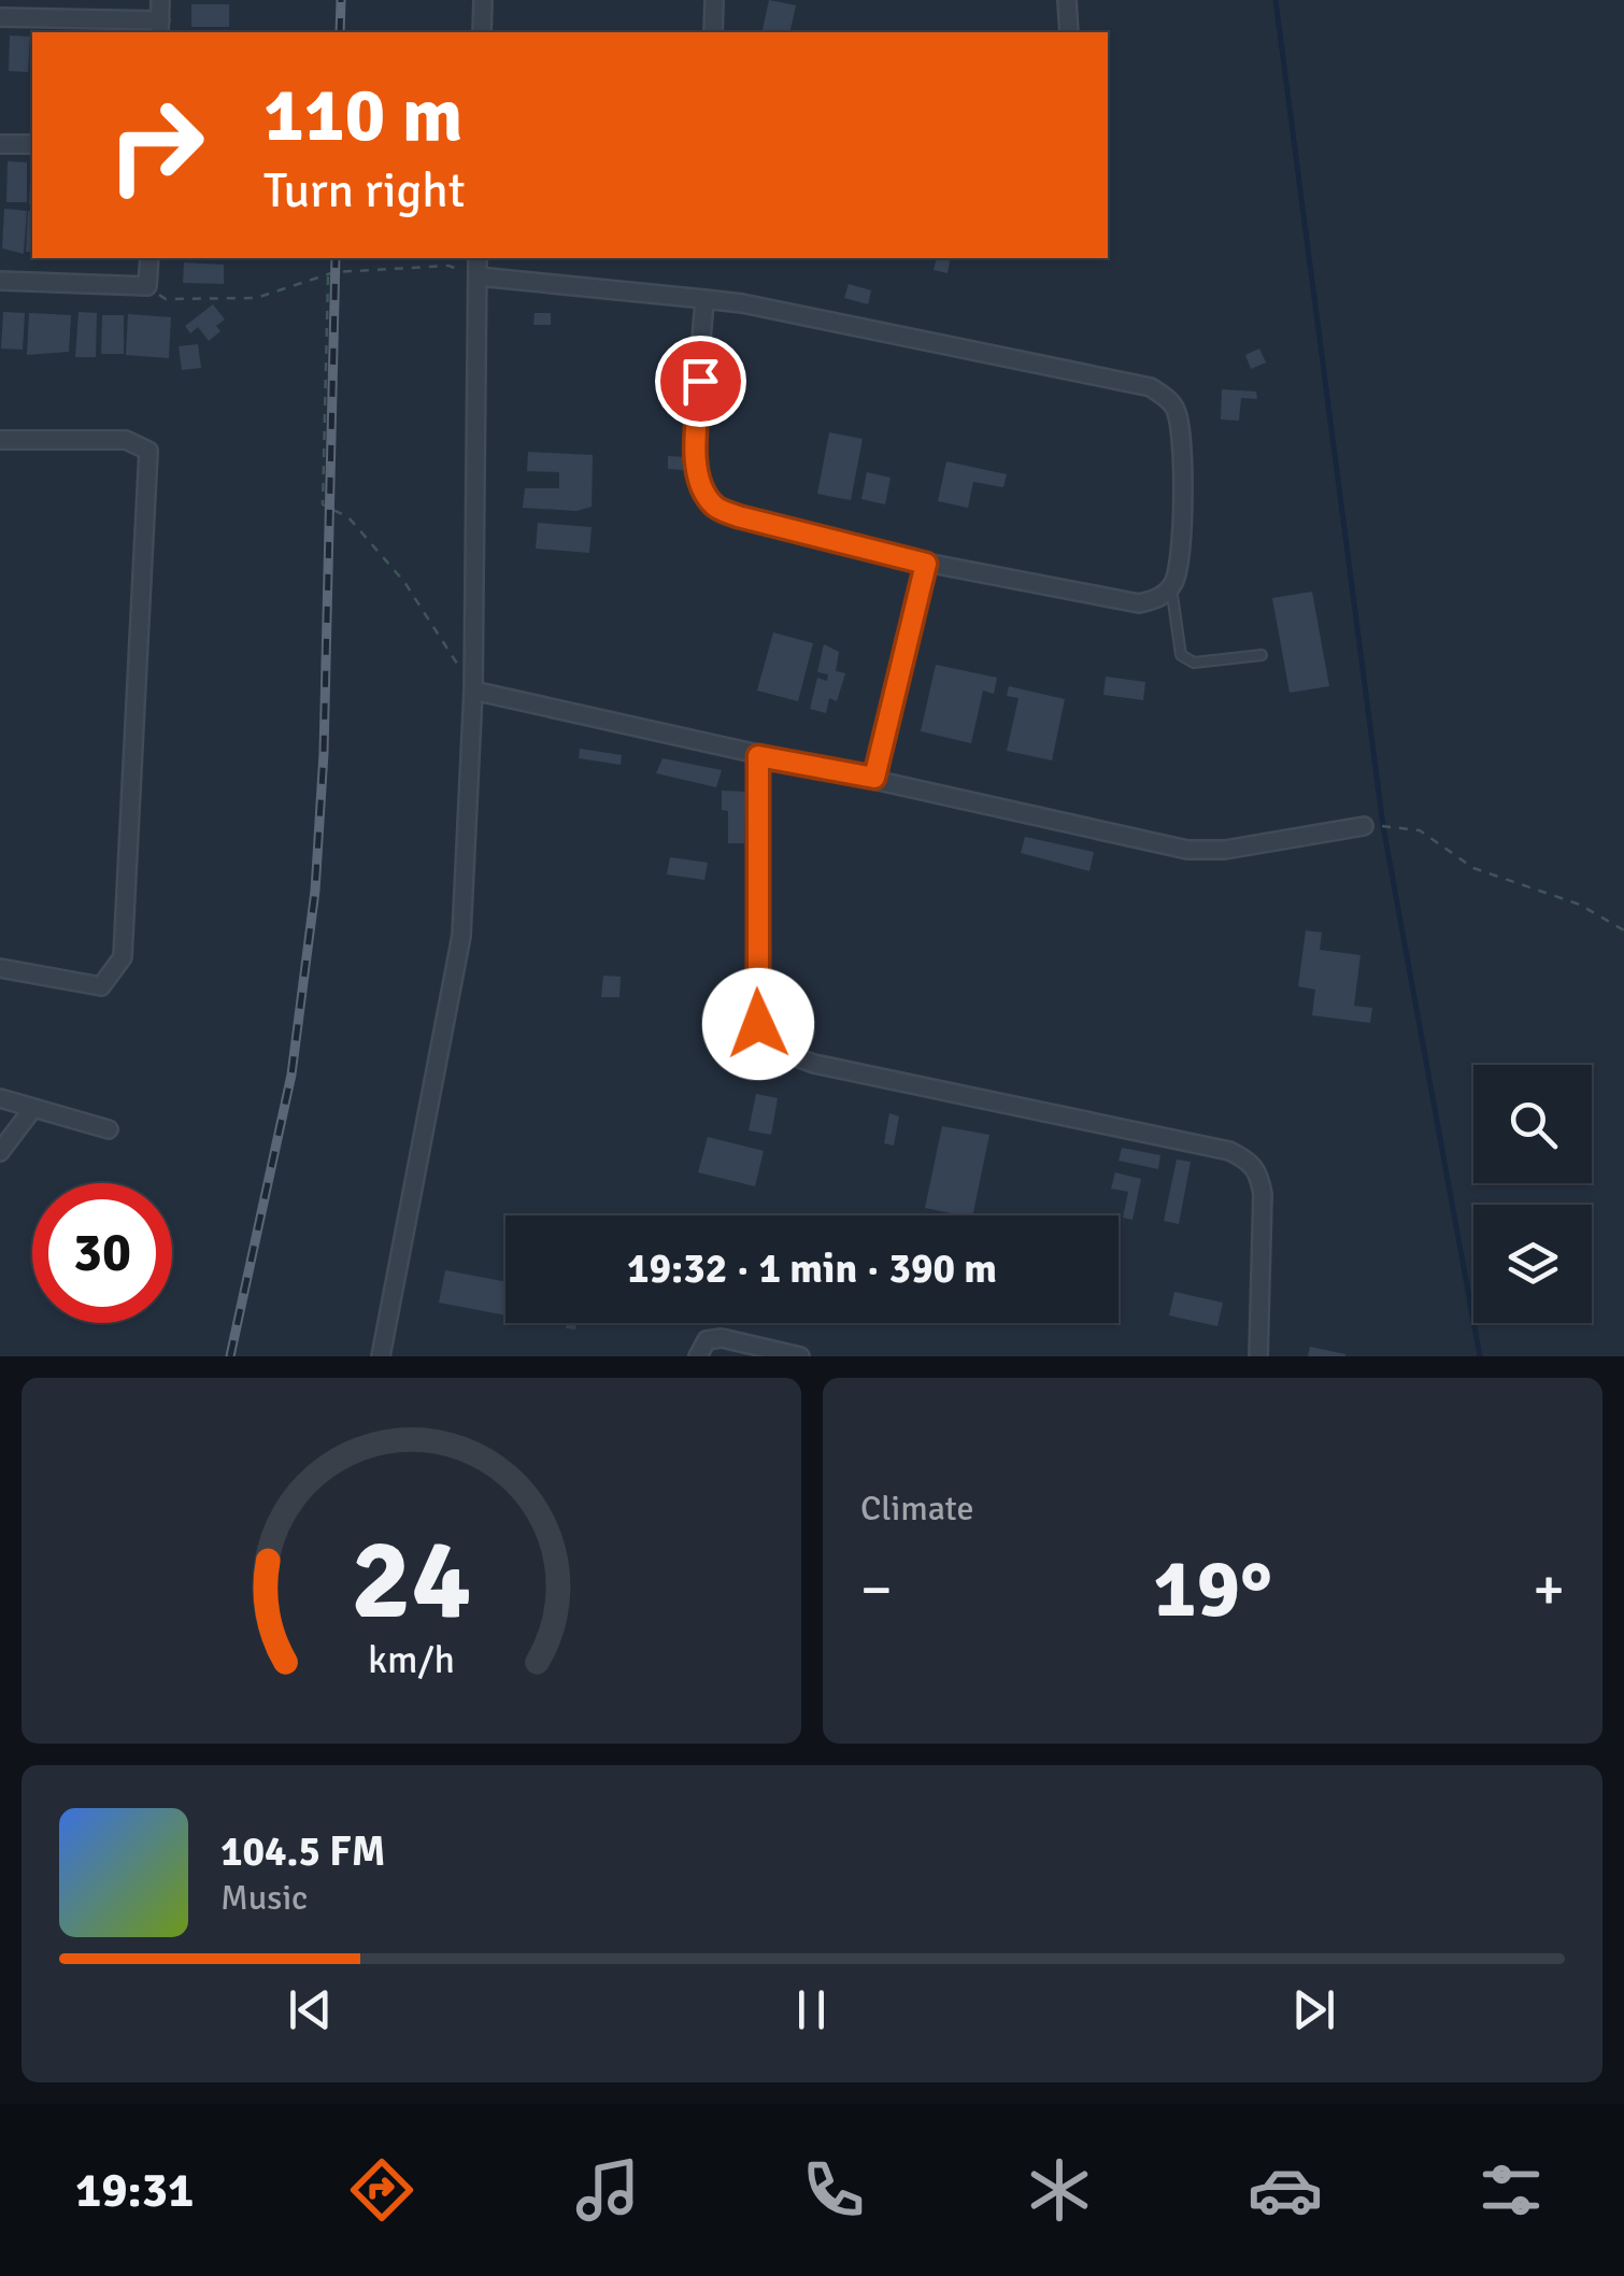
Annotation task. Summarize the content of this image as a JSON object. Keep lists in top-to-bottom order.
{
  "page": {
    "turn": ["110 m", "Turn right"],
    "limit": "30",
    "trip": "19:32 · 1 min · 390 m",
    "tile": "Climate",
    "heat": ["−", "19°", "+"],
    "song": ["104.5 FM", "Music"],
    "tabs": "19:31",
    "gauge": ["24", "km/h"]
  }
}
